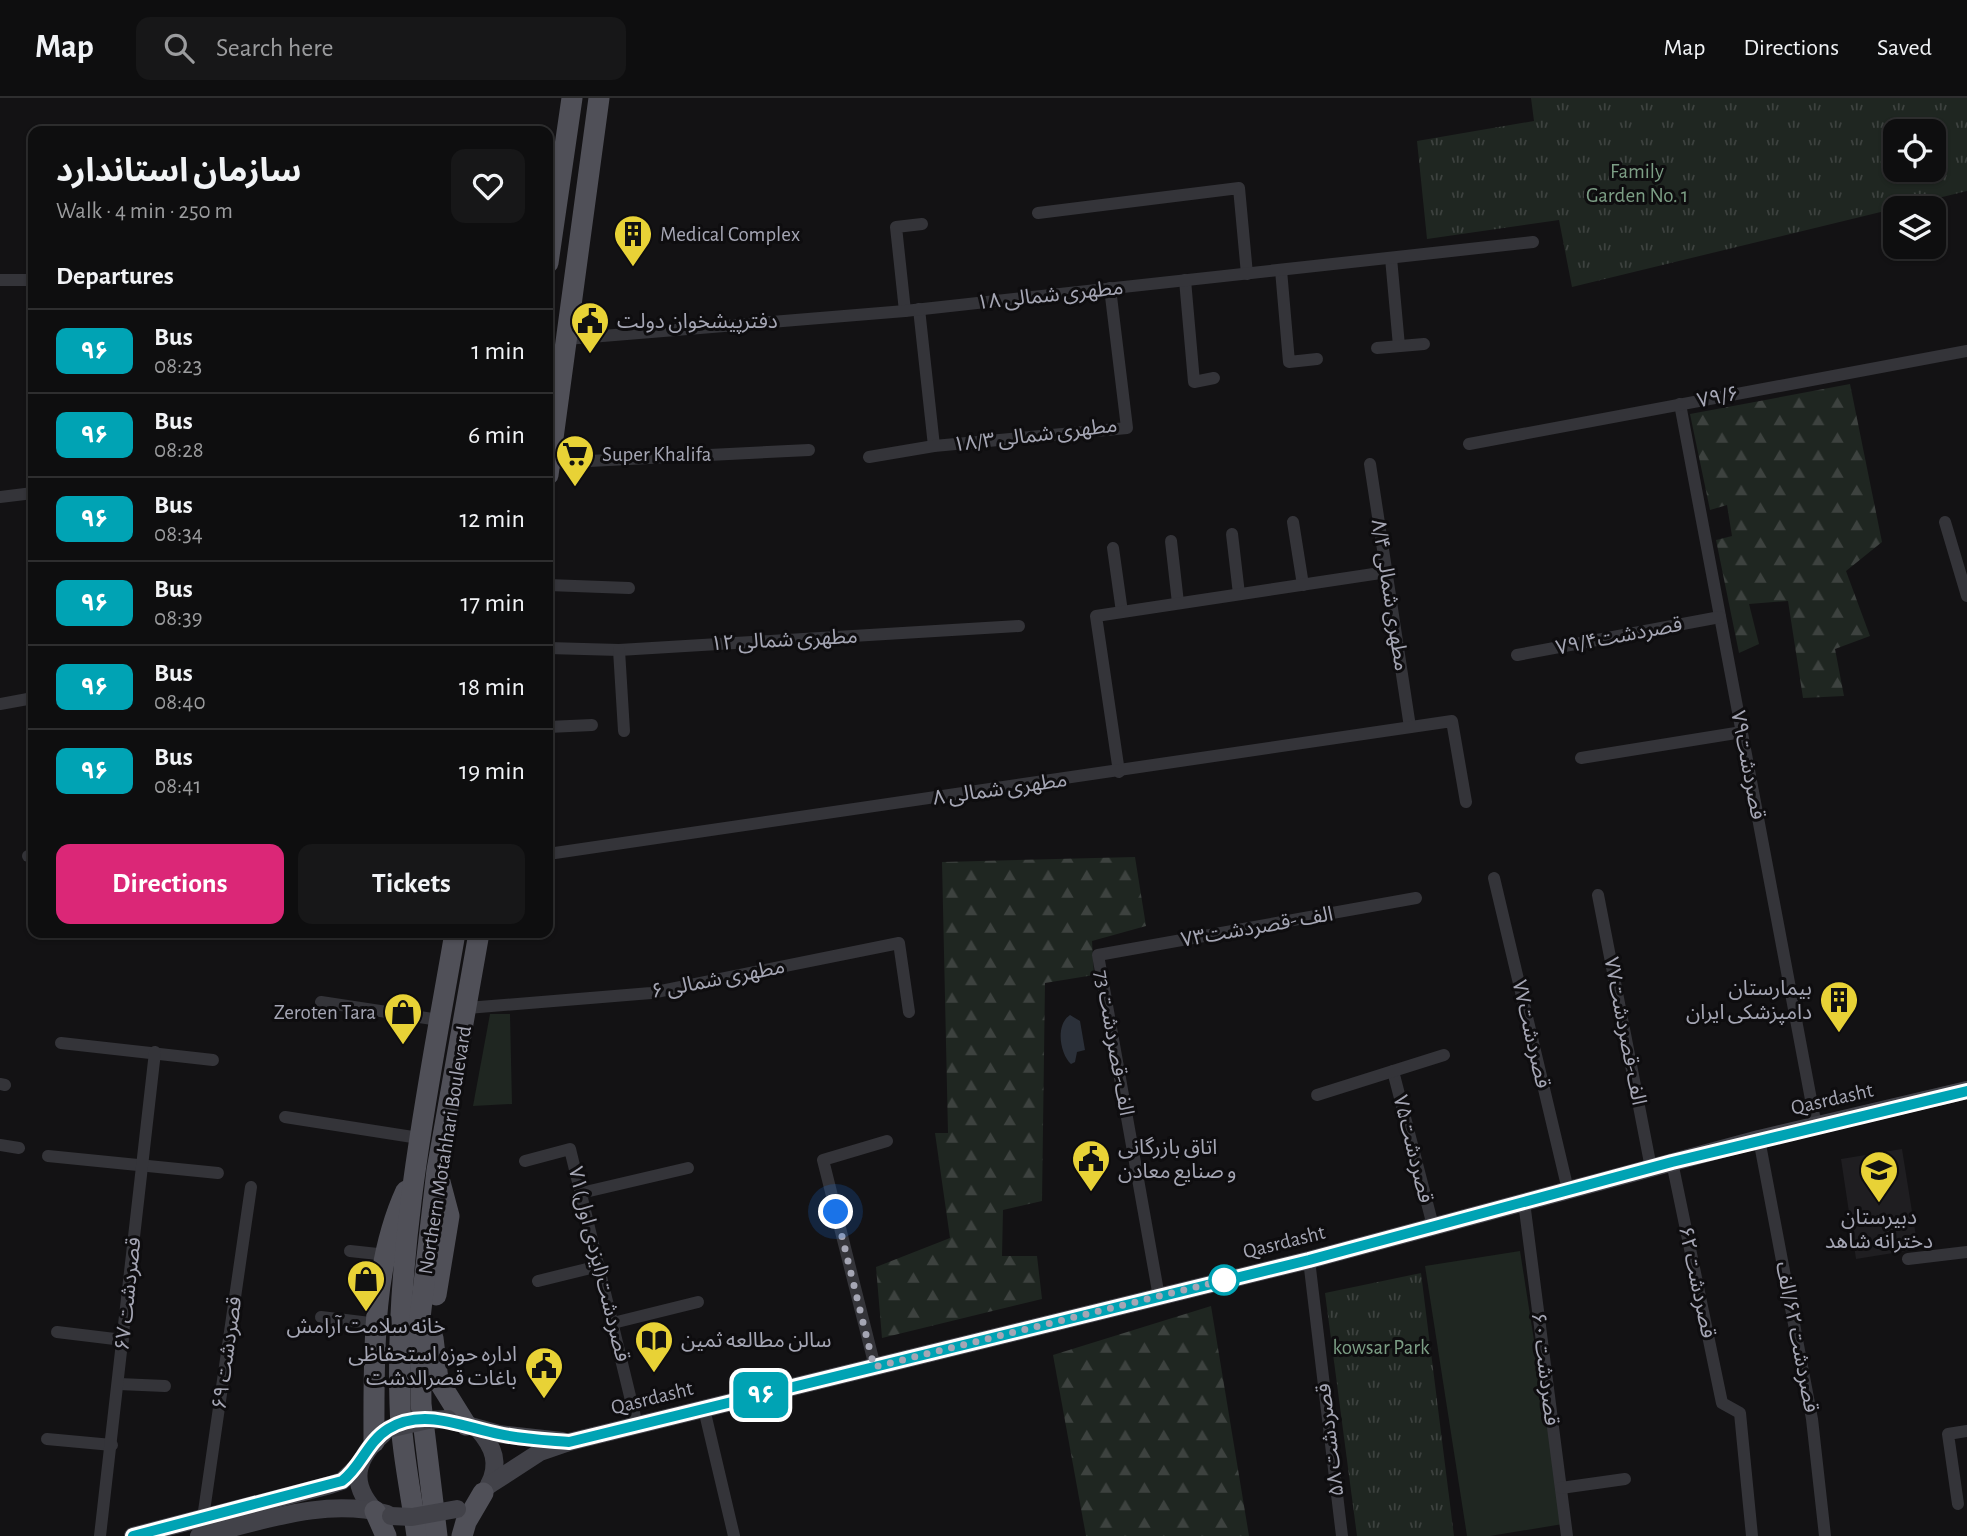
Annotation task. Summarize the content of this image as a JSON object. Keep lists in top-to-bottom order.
{
  "streets": {
    "main road": ["Qasrdasht", "Northern Motahhari Boulevard"],
    "street": [
      "۱۸ مطهری شمالی",
      "۷۹/۶",
      "۱۸/۳ مطهری شمالی",
      "۸/۴ مطهری شمالی",
      "قصردشت۷۹/۴",
      "۱۲ مطهری شمالی",
      "قصردشت۷۹",
      "۸ مطهری شمالی",
      "الف -قصردشت۷۳",
      "۶ مطهری شمالی",
      "۷۷الف-قصردشت",
      "قصردشت۷۷",
      "73 الف-قصردشت",
      "قصردشت۷۵",
      "۷۱قصردشت(ایزدی اول)",
      "قصردشت ۶۲",
      "۶۷ قصردشت",
      "قصردشت ۶۲/الف",
      "۶۹ قصردشت",
      "۶۰ قصردشت",
      "قصردشت ۵۸"
    ]
  },
  "crossings": [
    ["۱۸ مطهری شمالی", "۱۸/۳ مطهری شمالی"],
    ["۷۹/۶", "قصردشت۷۹"],
    ["۸/۴ مطهری شمالی", "۸ مطهری شمالی"],
    ["قصردشت۷۹/۴", "قصردشت۷۹"],
    ["قصردشت۷۹", "Qasrdasht"],
    ["الف -قصردشت۷۳", "73 الف-قصردشت"],
    ["۶ مطهری شمالی", "Northern Motahhari Boulevard"],
    ["۷۷الف-قصردشت", "Qasrdasht"],
    ["قصردشت۷۷", "Qasrdasht"],
    ["73 الف-قصردشت", "Qasrdasht"],
    ["Qasrdasht", "قصردشت۷۵"],
    ["Qasrdasht", "۷۱قصردشت(ایزدی اول)"],
    ["Qasrdasht", "قصردشت ۶۲"],
    ["Qasrdasht", "قصردشت ۶۲/الف"],
    ["Qasrdasht", "۶۰ قصردشت"],
    ["Qasrdasht", "قصردشت ۵۸"]
  ],
  "parks": ["Family Garden No. 1", "kowsar Park"],
  "places": {
    "building": ["Medical Complex", "بیمارستان دامپزشکی ایران"],
    "public building": ["دفترپیشخوان دولت", "اتاق بازرگانی و صنایع معادن", "اداره حوزه استحفاظی باغات قصرالدشت"],
    "supermarket": ["Super Khalifa"],
    "shop": ["Zeroten Tara", "خانه سلامت آرامش"],
    "school or university": ["دبیرستان دخترانه شاهد"],
    "library": ["سالن مطالعه ثمین"]
  },
  "lines": ["bus line ۹۶"],
  "page": {
    "header": "Map",
    "search": "Search here",
    "nav": ["Map", "Directions", "Saved"],
    "on_map": "۹۶",
    "heading": [
      ["سازمان استاندارد", "Walk · 4 min · 250 m"],
      "Departures"
    ],
    "list": [
      {
        "mark": "۹۶",
        "name": "Bus",
        "note": "08:23",
        "value": "1 min"
      },
      {
        "mark": "۹۶",
        "name": "Bus",
        "note": "08:28",
        "value": "6 min"
      },
      {
        "mark": "۹۶",
        "name": "Bus",
        "note": "08:34",
        "value": "12 min"
      },
      {
        "mark": "۹۶",
        "name": "Bus",
        "note": "08:39",
        "value": "17 min"
      },
      {
        "mark": "۹۶",
        "name": "Bus",
        "note": "08:40",
        "value": "18 min"
      },
      {
        "mark": "۹۶",
        "name": "Bus",
        "note": "08:41",
        "value": "19 min"
      }
    ],
    "buttons": ["Directions", "Tickets"]
  }
}
